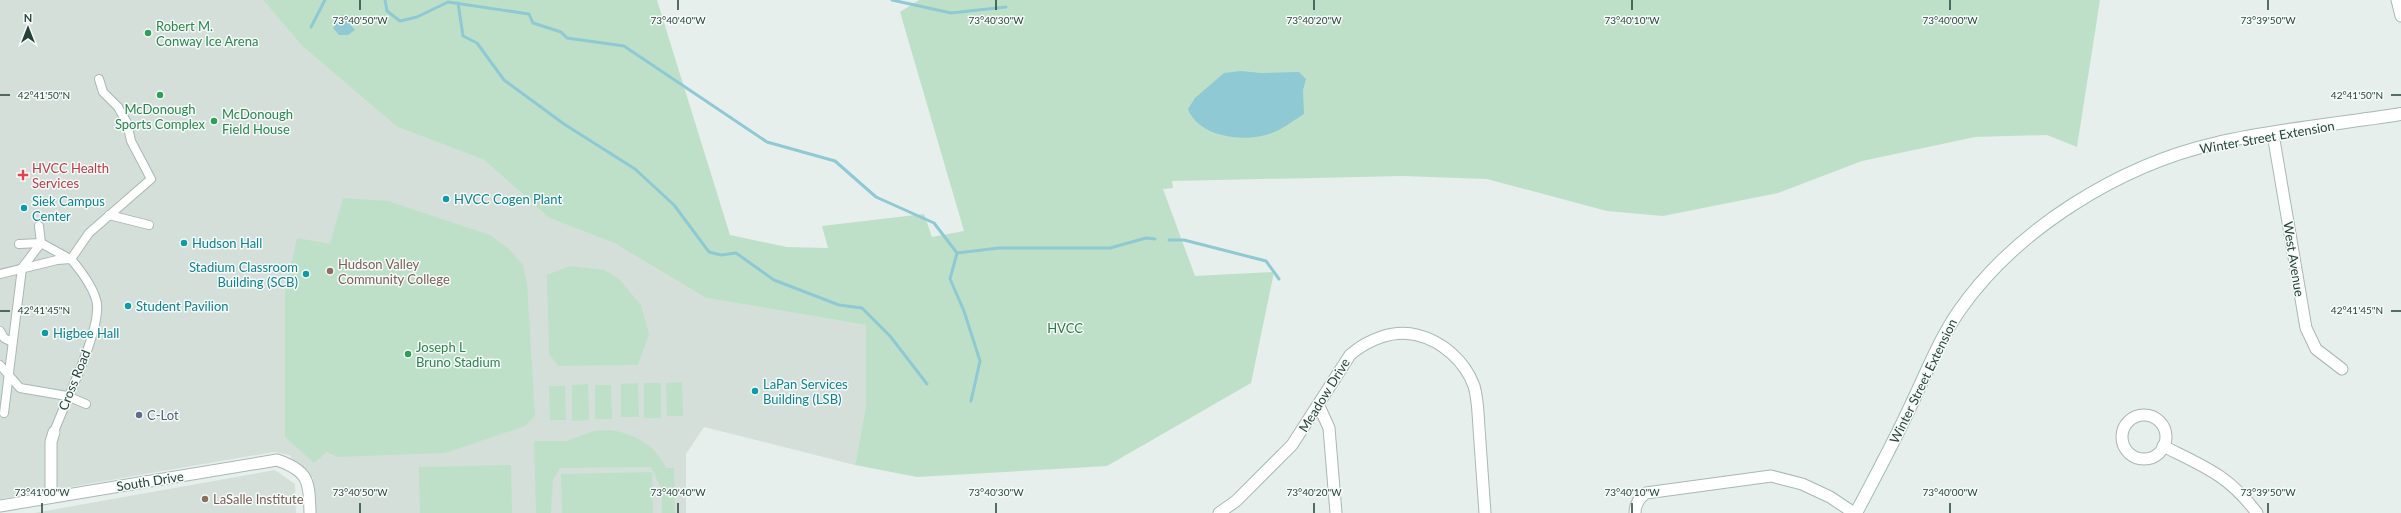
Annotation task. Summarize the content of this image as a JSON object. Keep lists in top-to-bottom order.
{
  "streets": {
    "main road": ["Winter Street Extension"],
    "street": [
      "West Avenue",
      "Cross Road",
      "Meadow Drive",
      "South Drive"
    ]
  },
  "crossings": [
    ["Winter Street Extension", "West Avenue"],
    ["Cross Road", "South Drive"]
  ],
  "parks": ["HVCC"],
  "places": {
    "other": [
      "Robert M. Conway Ice Arena",
      "McDonough Sports Complex",
      "McDonough Field House",
      "HVCC Cogen Plant",
      "Siek Campus Center",
      "Hudson Hall",
      "Hudson Valley Community College",
      "Stadium Classroom Building (SCB)",
      "Student Pavilion",
      "Higbee Hall",
      "Joseph L Bruno Stadium",
      "LaPan Services Building (LSB)",
      "C-Lot",
      "LaSalle Institute"
    ],
    "health": ["HVCC Health Services"]
  },
  "north": "top",
  "coordinates": [
    "73°40'50\"W",
    "73°40'40\"W",
    "73°40'30\"W",
    "73°40'20\"W",
    "73°40'10\"W",
    "73°40'00\"W",
    "73°39'50\"W",
    "42°41'50\"N",
    "42°41'45\"N",
    "73°41'00\"W"
  ]
}
